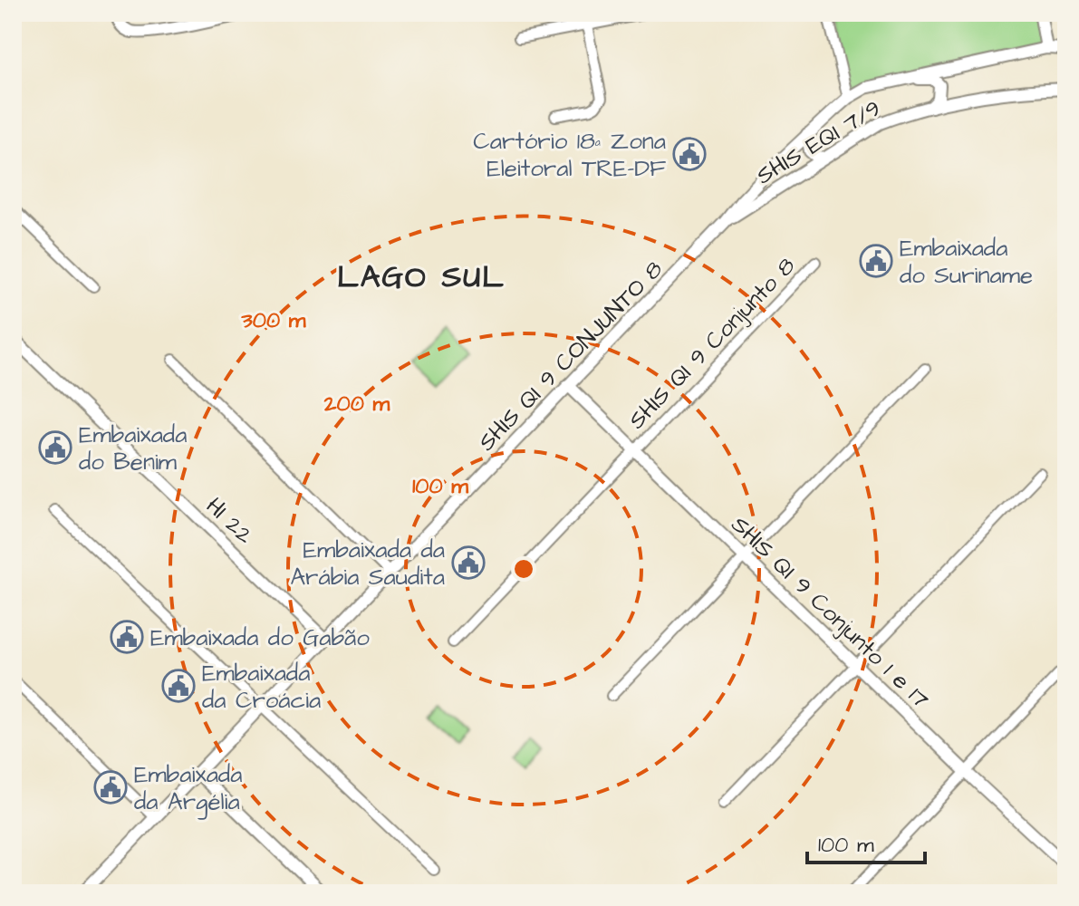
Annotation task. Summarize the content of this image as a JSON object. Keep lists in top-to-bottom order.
{
  "streets": {
    "street": [
      "SHIS EQI 7/9",
      "SHIS QI 9 Conjunto 8",
      "SHIS QI 9 CONJUNTO 8",
      "HI 22",
      "SHIS QI 9 Conjunto 1 e 17"
    ]
  },
  "crossings": [
    ["SHIS EQI 7/9", "SHIS QI 9 CONJUNTO 8"],
    ["SHIS QI 9 Conjunto 8", "SHIS QI 9 Conjunto 1 e 17"],
    ["SHIS QI 9 CONJUNTO 8", "HI 22"],
    ["SHIS QI 9 CONJUNTO 8", "SHIS QI 9 Conjunto 1 e 17"]
  ],
  "districts": ["LAGO SUL"],
  "places": {
    "public building": [
      "Cartório 18ª Zona Eleitoral TRE-DF",
      "Embaixada do Suriname",
      "Embaixada do Benim",
      "Embaixada da Arábia Saudita",
      "Embaixada do Gabão",
      "Embaixada da Croácia",
      "Embaixada da Argélia"
    ]
  },
  "scale_bar": "100 m",
  "rings": ["300 m", "200 m", "100 m"]
}
